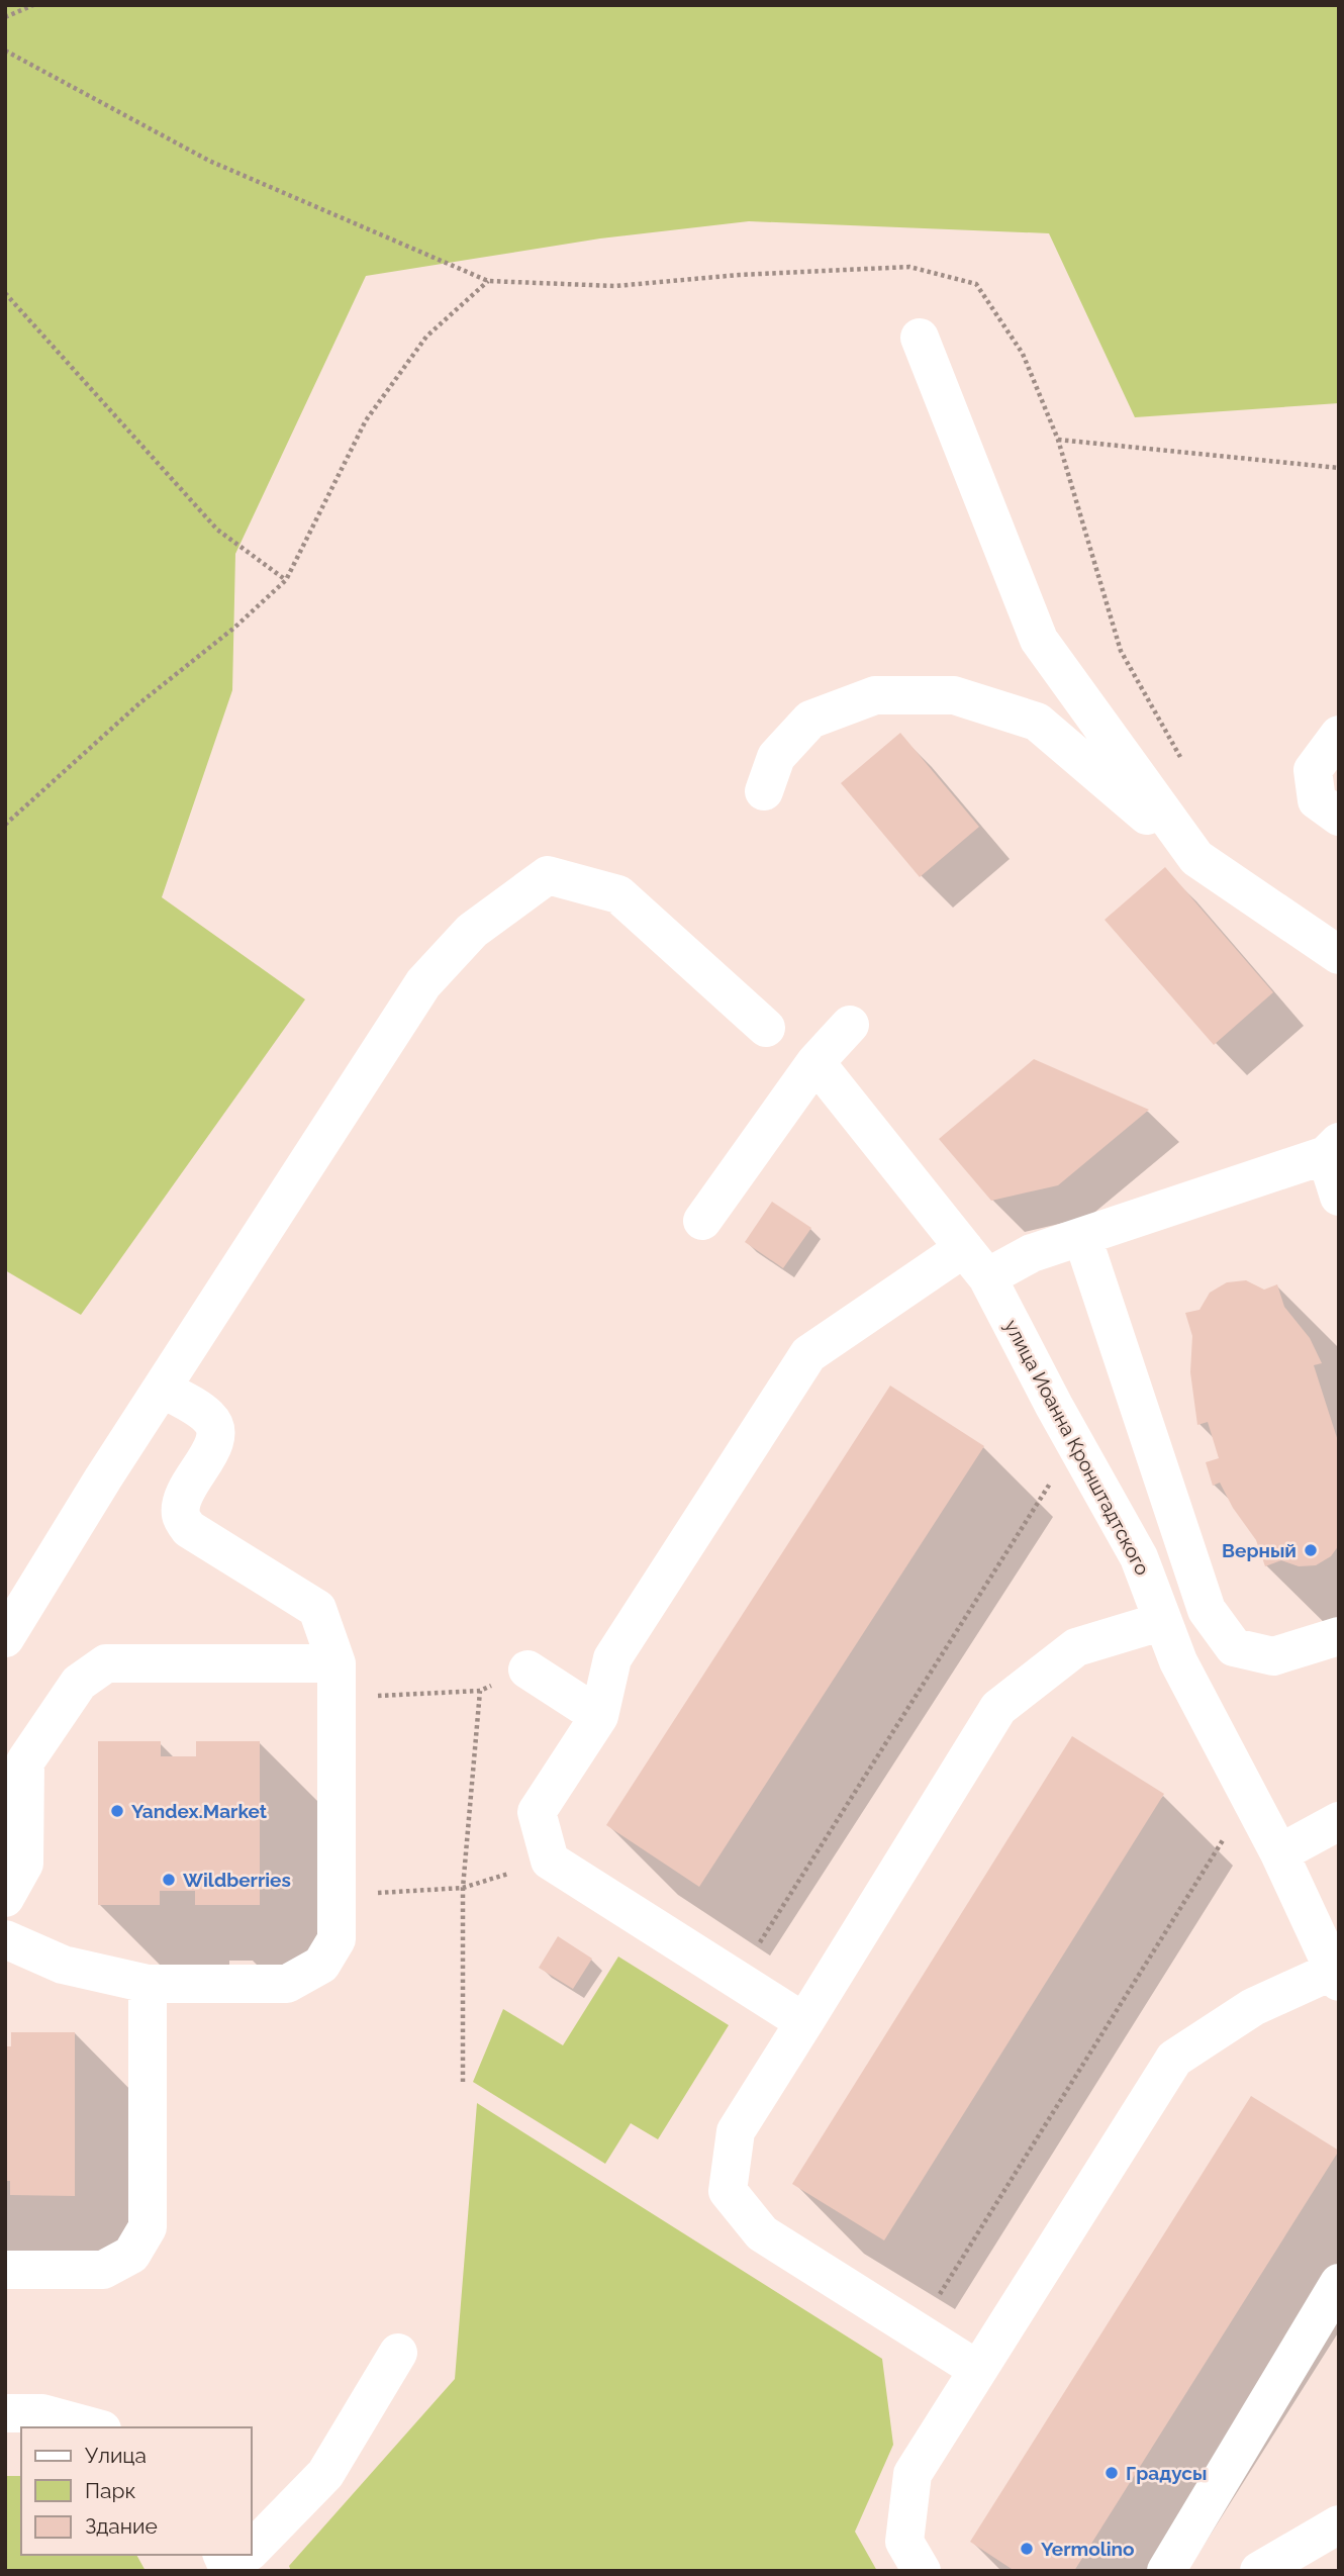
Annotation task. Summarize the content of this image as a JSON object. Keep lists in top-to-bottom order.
{
  "streets": {
    "street": ["улица Иоанна Кронштадтского"]
  },
  "places": [
    "Верный",
    "Yandex.Market",
    "Wildberries",
    "Градусы",
    "Yermolino"
  ],
  "legend": ["Улица", "Парк", "Здание"]
}
